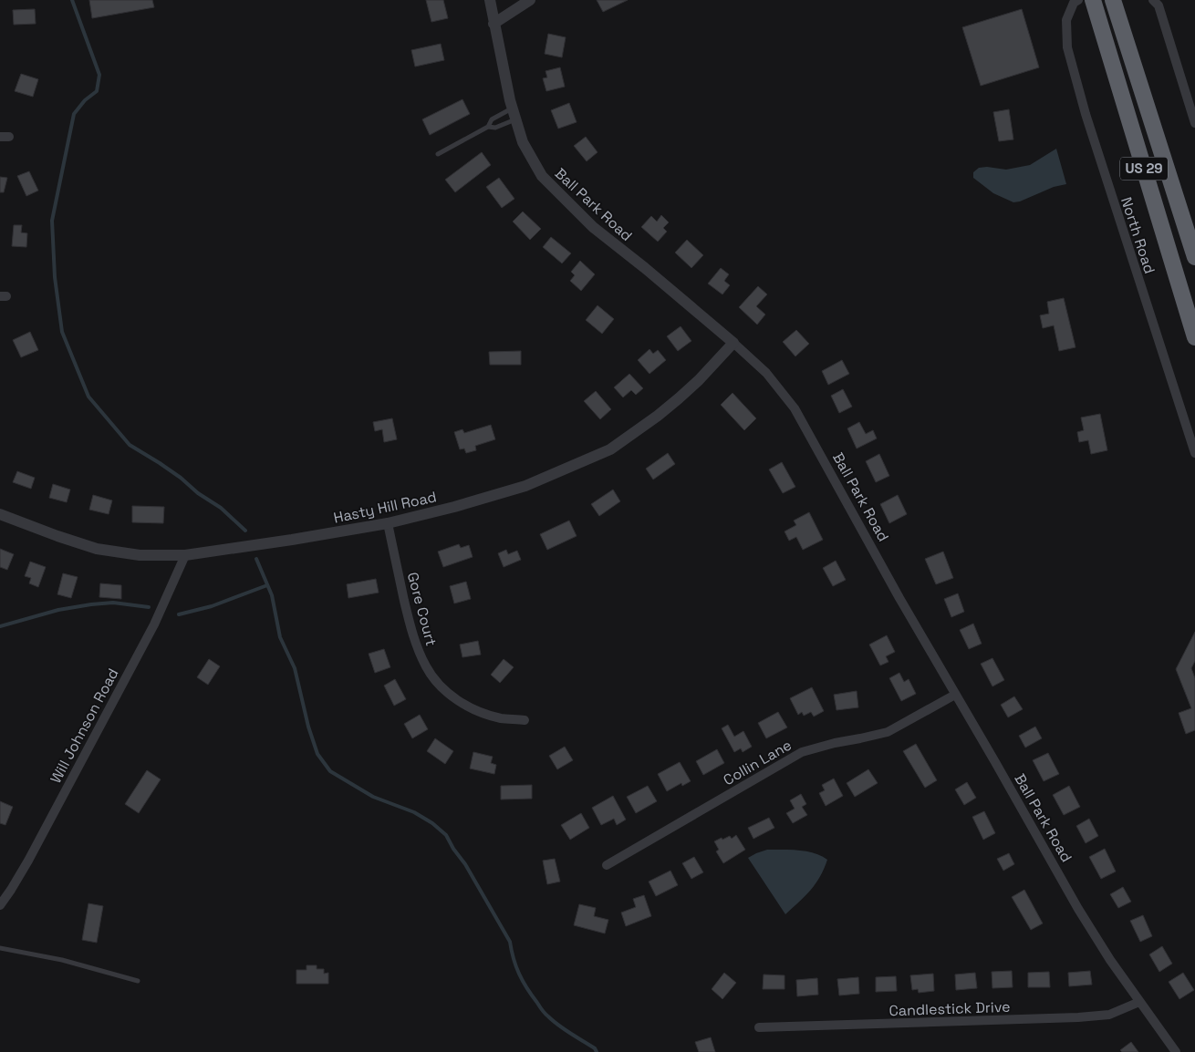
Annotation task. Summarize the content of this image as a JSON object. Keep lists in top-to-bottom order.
{
  "streets": {
    "highway": ["US 29"],
    "street": [
      "Ball Park Road",
      "North Road",
      "Hasty Hill Road",
      "Gore Court",
      "Will Johnson Road",
      "Collin Lane",
      "Candlestick Drive"
    ]
  },
  "crossings": [
    ["Ball Park Road", "Hasty Hill Road"],
    ["Ball Park Road", "Collin Lane"],
    ["Ball Park Road", "Candlestick Drive"],
    ["Hasty Hill Road", "Gore Court"],
    ["Hasty Hill Road", "Will Johnson Road"]
  ]
}
